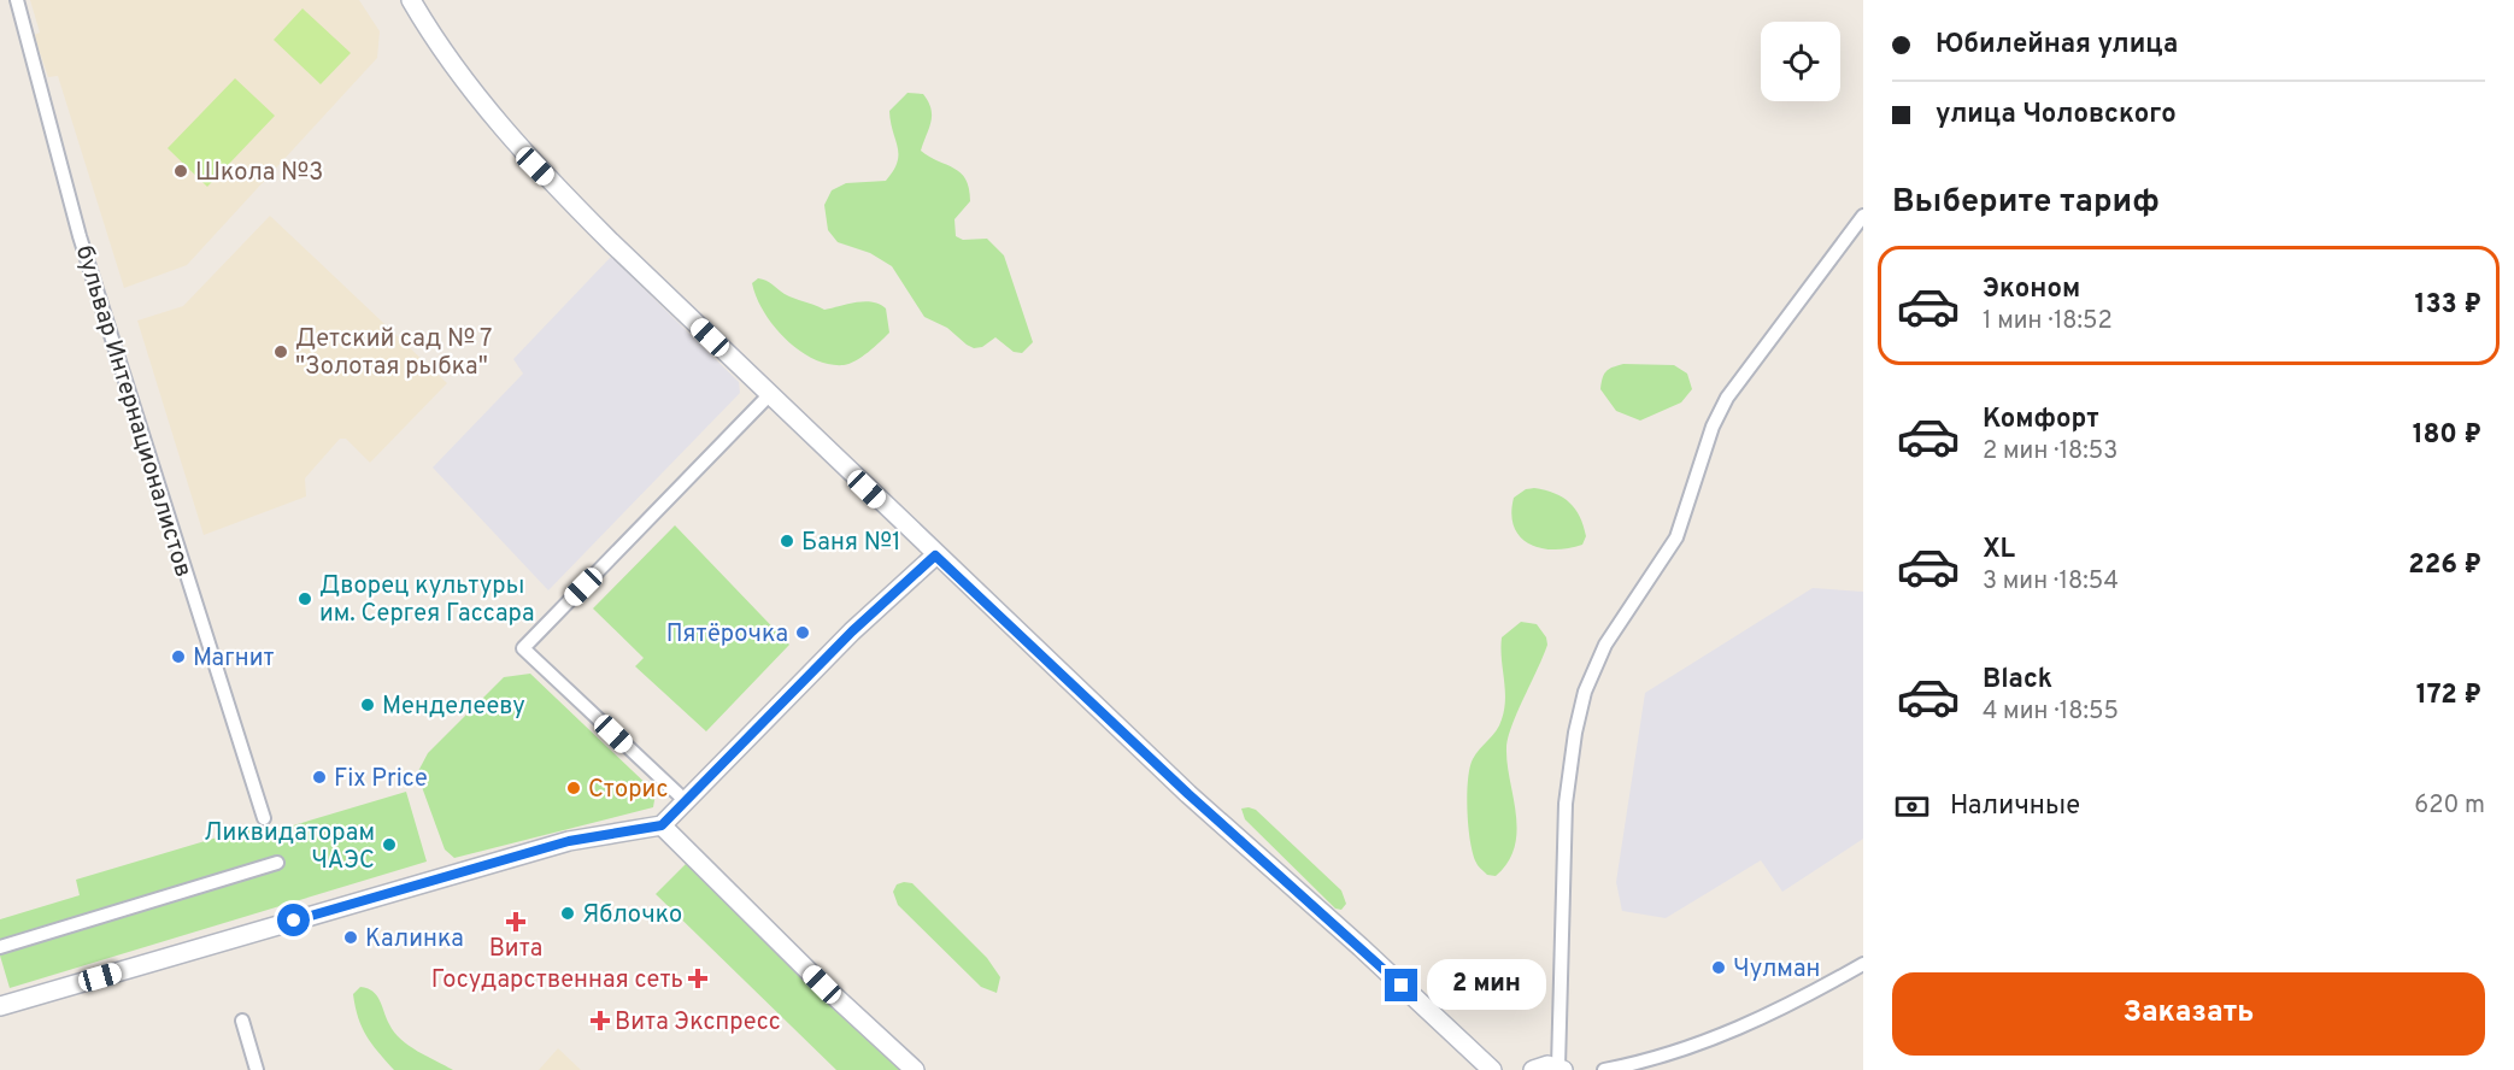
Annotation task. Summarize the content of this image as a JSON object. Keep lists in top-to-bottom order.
{
  "streets": {
    "street": ["бульвар Интернационалистов"]
  },
  "places": {
    "other": [
      "Школа №3",
      "Детский сад № 7 \"Золотая рыбка\"",
      "Баня №1",
      "Дворец культуры им. Сергея Гассара",
      "Пятёрочка",
      "Магнит",
      "Менделееву",
      "Fix Price",
      "Сторис",
      "Ликвидаторам ЧАЭС",
      "Яблочко",
      "Калинка",
      "Чулман"
    ],
    "health": ["Вита", "Государственная сеть", "Вита Экспресс"]
  },
  "page": {
    "banner": ["Юбилейная улица", "улица Чоловского"],
    "heading": "Выберите тариф",
    "list": [
      {
        "name": "Эконом",
        "note": "1 мин · 18:52",
        "value": "133 ₽"
      },
      {
        "name": "Комфорт",
        "note": "2 мин · 18:53",
        "value": "180 ₽"
      },
      {
        "name": "XL",
        "note": "3 мин · 18:54",
        "value": "226 ₽"
      },
      {
        "name": "Black",
        "note": "4 мин · 18:55",
        "value": "172 ₽"
      }
    ],
    "pay": ["Наличные", "620 m"],
    "buttons": "Заказать",
    "bubble": "2 мин"
  }
}
